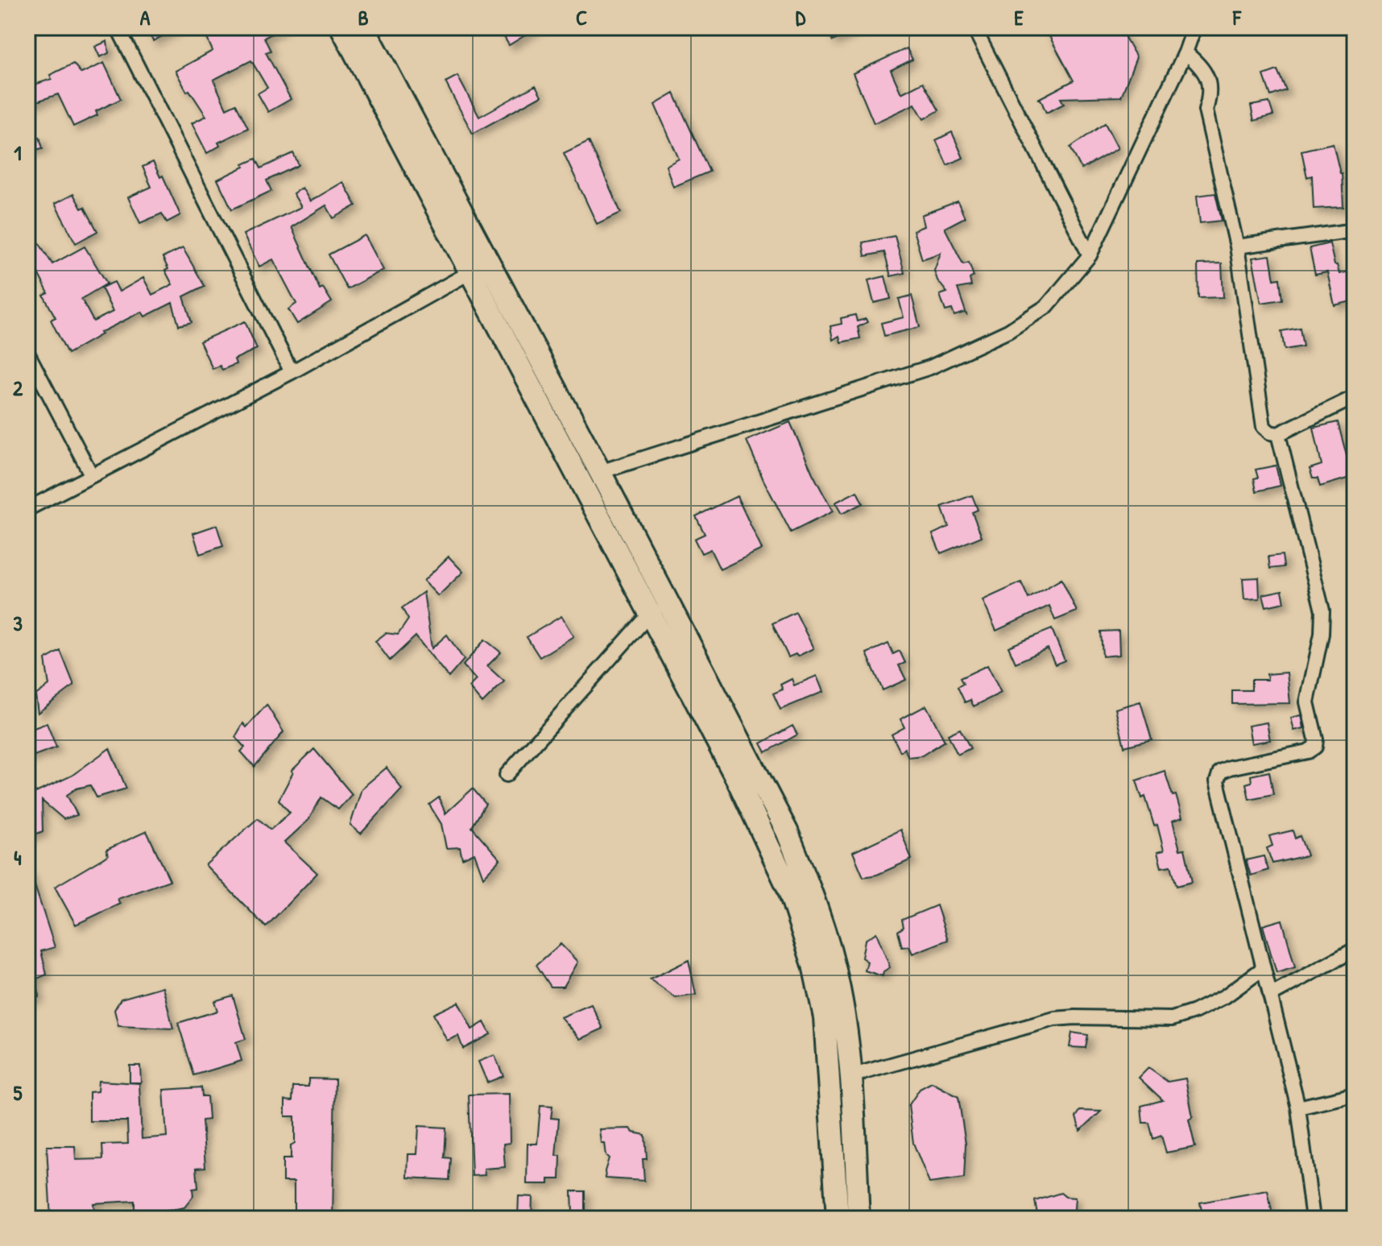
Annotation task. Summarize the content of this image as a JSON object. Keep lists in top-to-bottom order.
{
  "grid": {
    "columns": [
      "A",
      "B",
      "C",
      "D",
      "E",
      "F"
    ],
    "rows": [
      "1",
      "2",
      "3",
      "4",
      "5"
    ]
  }
}
